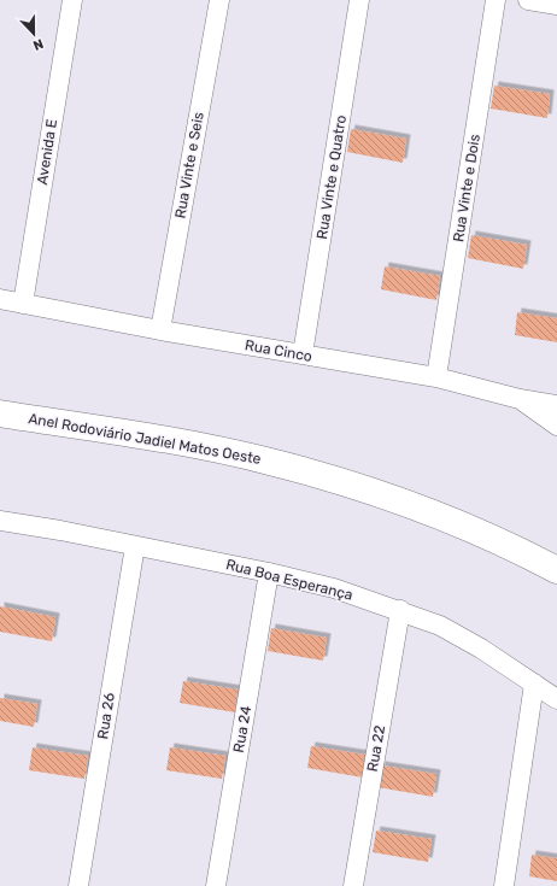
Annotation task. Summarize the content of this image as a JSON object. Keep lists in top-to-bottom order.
{
  "streets": {
    "highway": ["Anel Rodoviário Jadiel Matos Oeste"],
    "street": [
      "Avenida E",
      "Rua Vinte e Seis",
      "Rua Vinte e Quatro",
      "Rua Vinte e Dois",
      "Rua Cinco",
      "Rua Boa Esperança",
      "Rua 26",
      "Rua 24",
      "Rua 22"
    ]
  },
  "crossings": [
    ["Avenida E", "Rua Cinco"],
    ["Rua Vinte e Seis", "Rua Cinco"],
    ["Rua Vinte e Quatro", "Rua Cinco"],
    ["Rua Vinte e Dois", "Rua Cinco"],
    ["Rua Boa Esperança", "Rua 26"],
    ["Rua Boa Esperança", "Rua 24"],
    ["Rua Boa Esperança", "Rua 22"]
  ],
  "north": "bottom"
}
